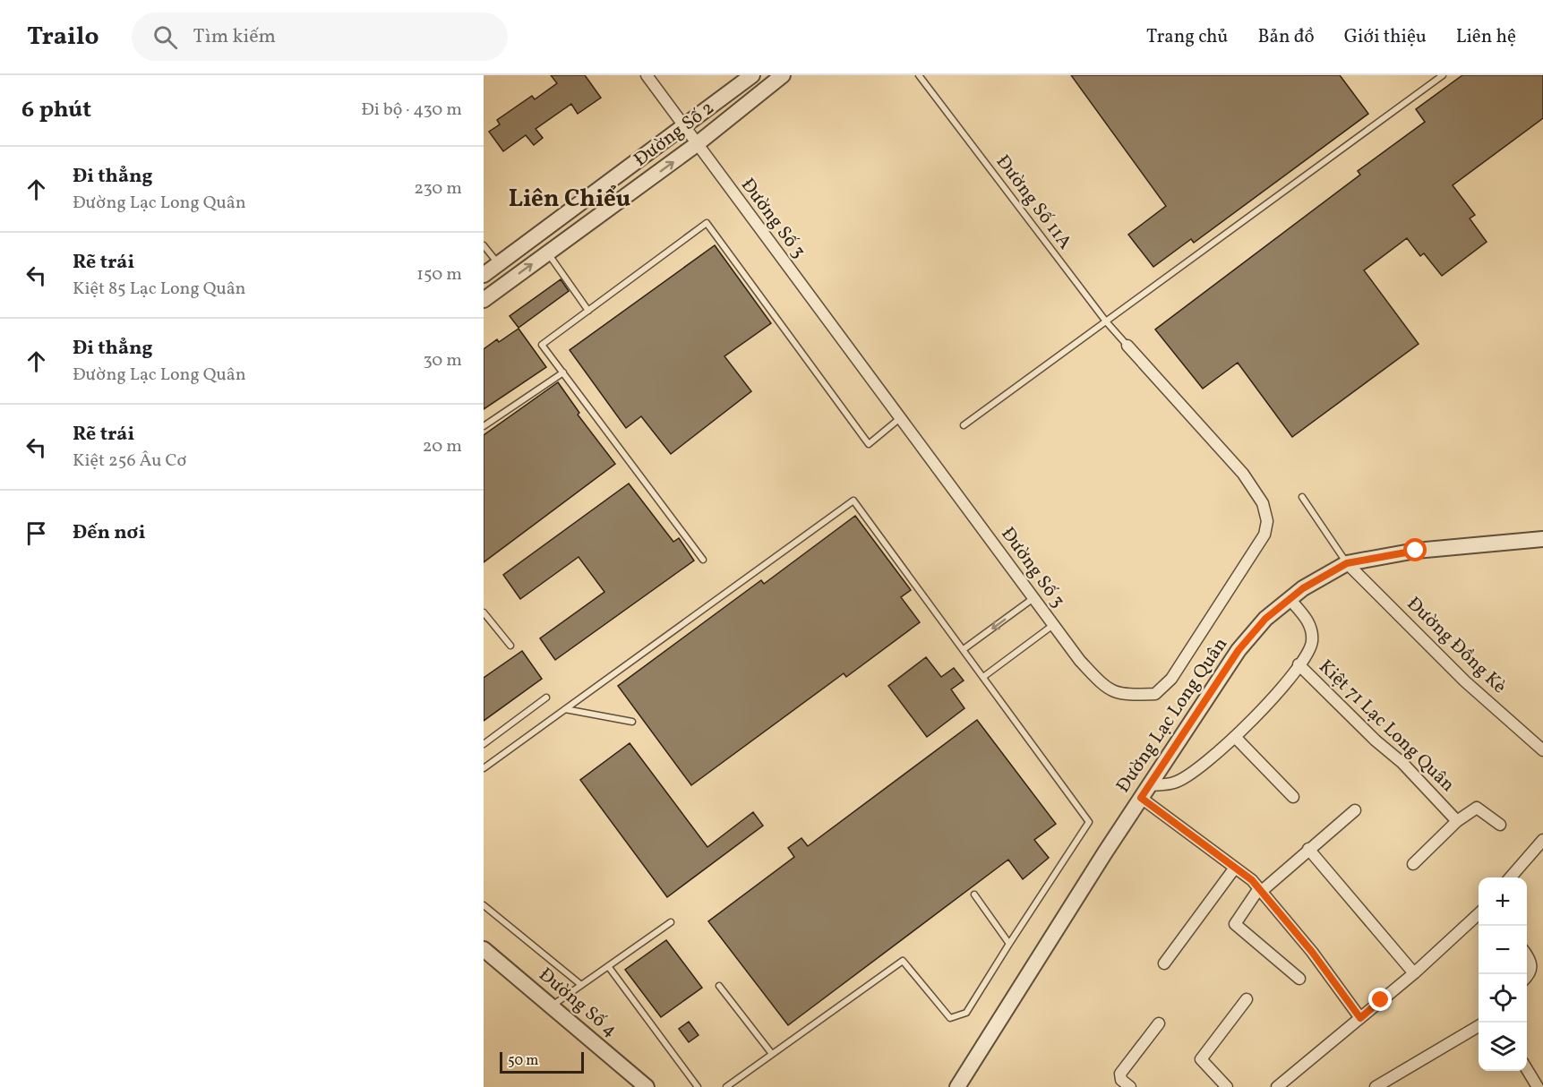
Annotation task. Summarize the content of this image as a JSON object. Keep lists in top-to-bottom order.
{
  "streets": {
    "street": [
      "Đường Số 2",
      "Đường Số 3",
      "Đường Đồng Kè",
      "Đường Lạc Long Quân",
      "Kiệt 71 Lạc Long Quân",
      "Đường Số 4"
    ],
    "lane": ["Đường Số 11A"]
  },
  "crossings": [
    ["Đường Số 2", "Đường Số 3"],
    ["Đường Số 11A", "Đường Số 3"],
    ["Đường Đồng Kè", "Đường Lạc Long Quân"],
    ["Đường Lạc Long Quân", "Kiệt 71 Lạc Long Quân"]
  ],
  "districts": ["Liên Chiểu"],
  "scale_bar": "50 m",
  "page": {
    "header": "Trailo",
    "search": "Tìm kiếm",
    "nav": [
      "Trang chủ",
      "Bản đồ",
      "Giới thiệu",
      "Liên hệ"
    ],
    "heading": ["6 phút", "Đi bộ · 430 m"],
    "list": [
      ["Đi thẳng", "Đường Lạc Long Quân", "230 m"],
      ["Rẽ trái", "Kiệt 85 Lạc Long Quân", "150 m"],
      ["Đi thẳng", "Đường Lạc Long Quân", "30 m"],
      ["Rẽ trái", "Kiệt 256 Âu Cơ", "20 m"],
      "Đến nơi"
    ],
    "map_buttons": ["+", "−"],
    "scale": "50 m"
  }
}
